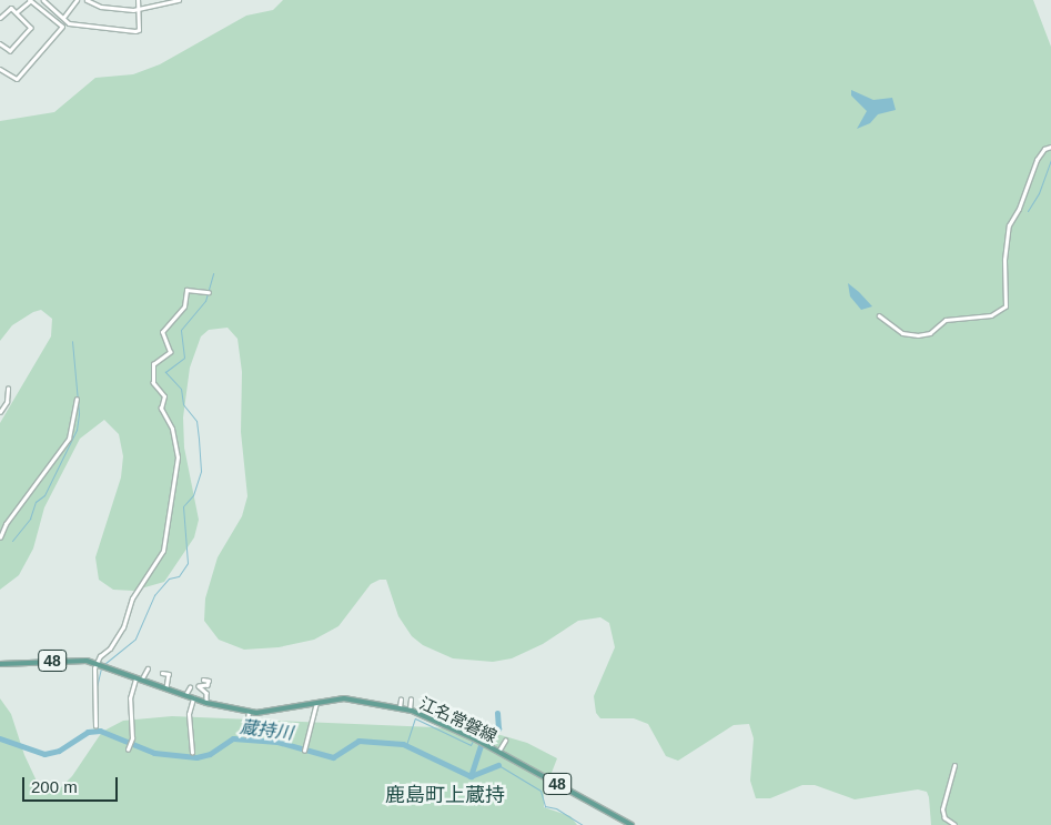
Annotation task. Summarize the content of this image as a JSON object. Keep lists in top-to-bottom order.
{
  "streets": {
    "main road": ["48", "江名常磐線"]
  },
  "districts": ["鹿島町上蔵持"],
  "water": ["蔵持川"],
  "scale_bar": "200 m"
}
